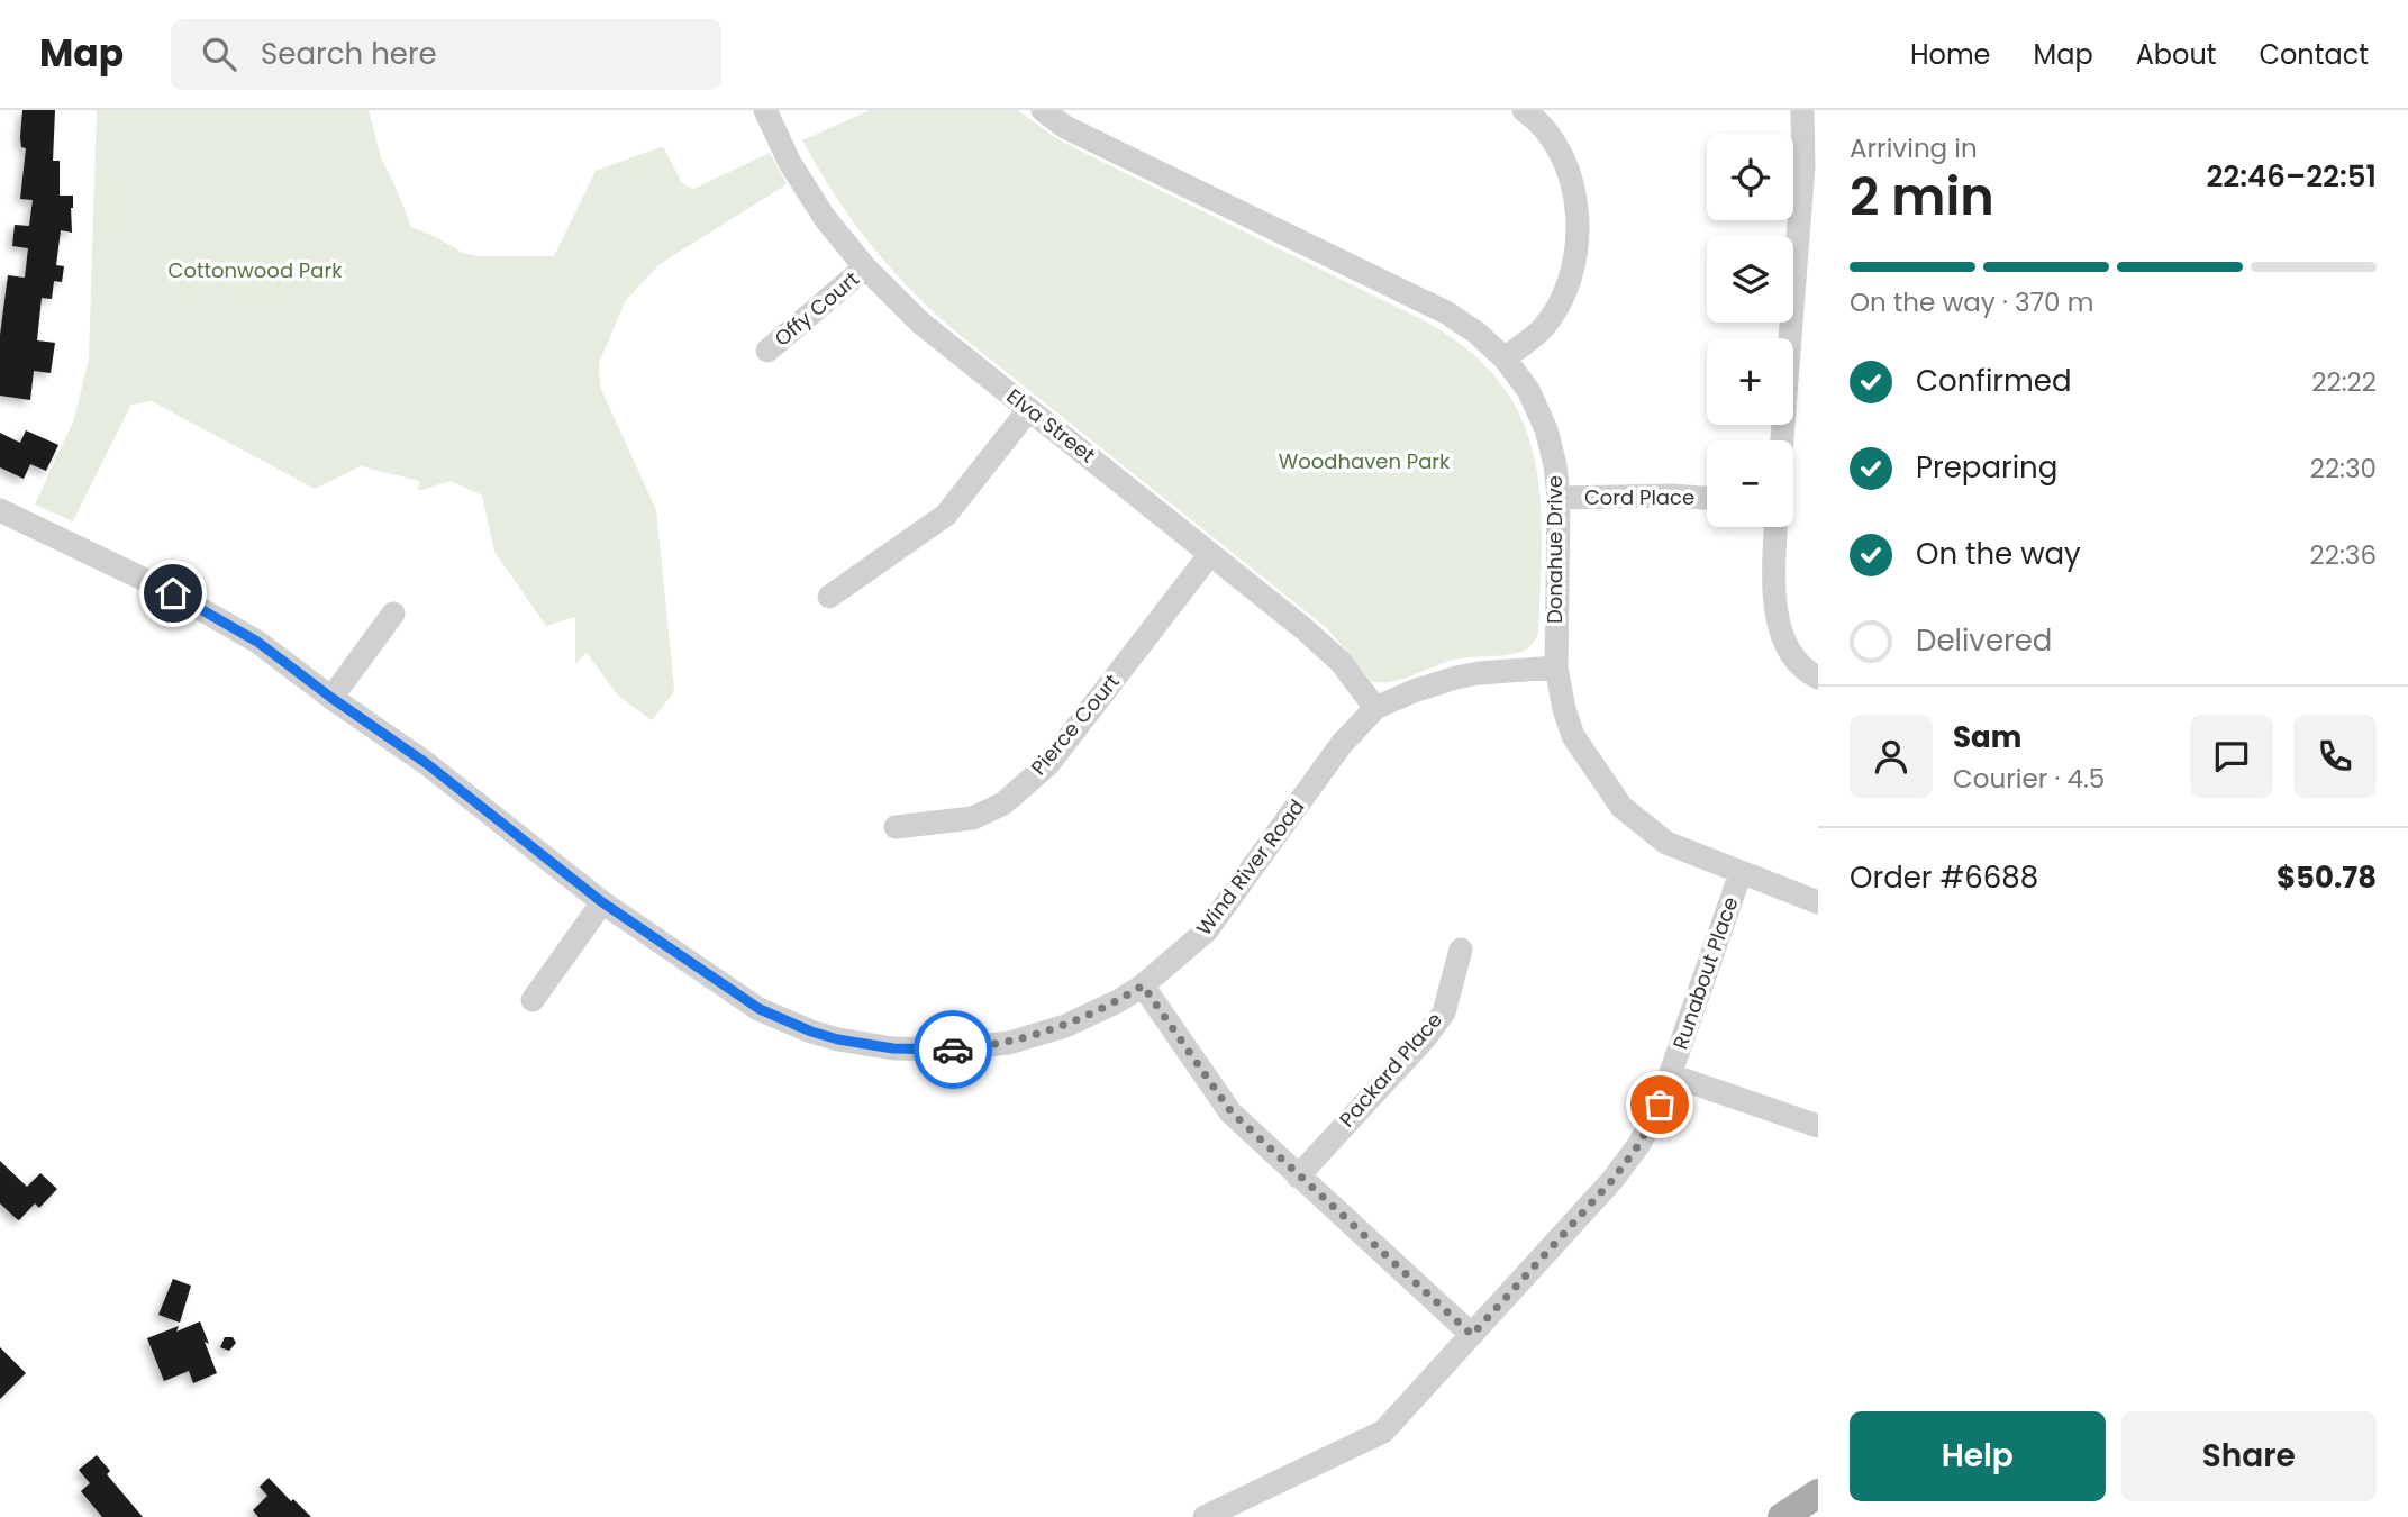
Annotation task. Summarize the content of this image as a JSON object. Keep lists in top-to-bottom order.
{
  "streets": {
    "street": [
      "Offy Court",
      "Elva Street",
      "Cord Place",
      "Donahue Drive",
      "Pierce Court",
      "Wind River Road",
      "Runabout Place",
      "Packard Place"
    ]
  },
  "crossings": [
    ["Offy Court", "Elva Street"],
    ["Elva Street", "Pierce Court"],
    ["Elva Street", "Wind River Road"],
    ["Cord Place", "Donahue Drive"],
    ["Donahue Drive", "Wind River Road"],
    ["Donahue Drive", "Runabout Place"]
  ],
  "parks": ["Cottonwood Park", "Woodhaven Park"],
  "page": {
    "header": "Map",
    "search": "Search here",
    "nav": [
      "Home",
      "Map",
      "About",
      "Contact"
    ],
    "heading": ["2 min", "Arriving in", "22:46–22:51"],
    "panel": [
      "Sam",
      "Courier · 4.5",
      "Order #6688",
      "$50.78"
    ],
    "map_buttons": ["+", "−"],
    "bar": "On the way · 370 m",
    "list": [
      ["Confirmed", "22:22"],
      ["Preparing", "22:30"],
      ["On the way", "22:36"],
      "Delivered"
    ],
    "buttons": ["Help", "Share"]
  }
}
